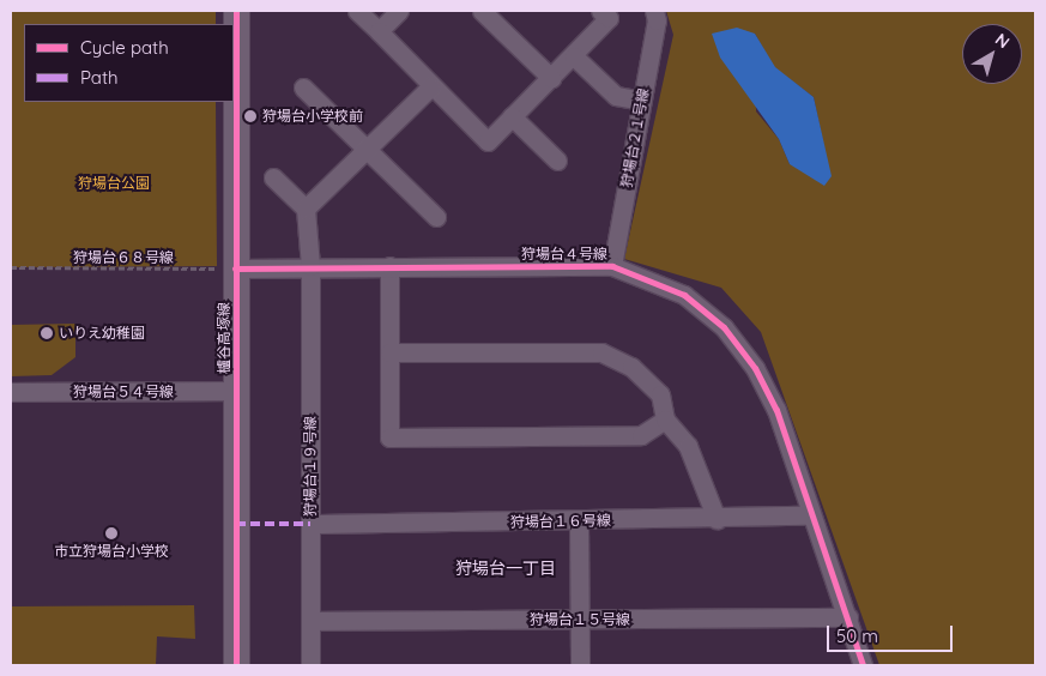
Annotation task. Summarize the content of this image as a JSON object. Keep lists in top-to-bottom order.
{
  "streets": {
    "street": [
      "狩場台２１号線",
      "狩場台４号線",
      "櫨谷高塚線",
      "狩場台５４号線",
      "狩場台１９号線",
      "狩場台１６号線",
      "狩場台１５号線"
    ],
    "path": ["狩場台６８号線"]
  },
  "crossings": [
    ["狩場台２１号線", "狩場台４号線"],
    ["狩場台４号線", "狩場台６８号線"],
    ["狩場台４号線", "櫨谷高塚線"],
    ["狩場台４号線", "狩場台１９号線"],
    ["狩場台４号線", "狩場台１６号線"],
    ["狩場台４号線", "狩場台１５号線"],
    ["狩場台６８号線", "櫨谷高塚線"],
    ["櫨谷高塚線", "狩場台５４号線"],
    ["狩場台１９号線", "狩場台１６号線"],
    ["狩場台１９号線", "狩場台１５号線"]
  ],
  "districts": ["狩場台一丁目"],
  "parks": ["狩場台公園"],
  "places": ["狩場台小学校前", "いりえ幼稚園", "市立狩場台小学校"],
  "legend": ["Cycle path", "Path"],
  "scale_bar": "50 m",
  "north": "top right"
}
